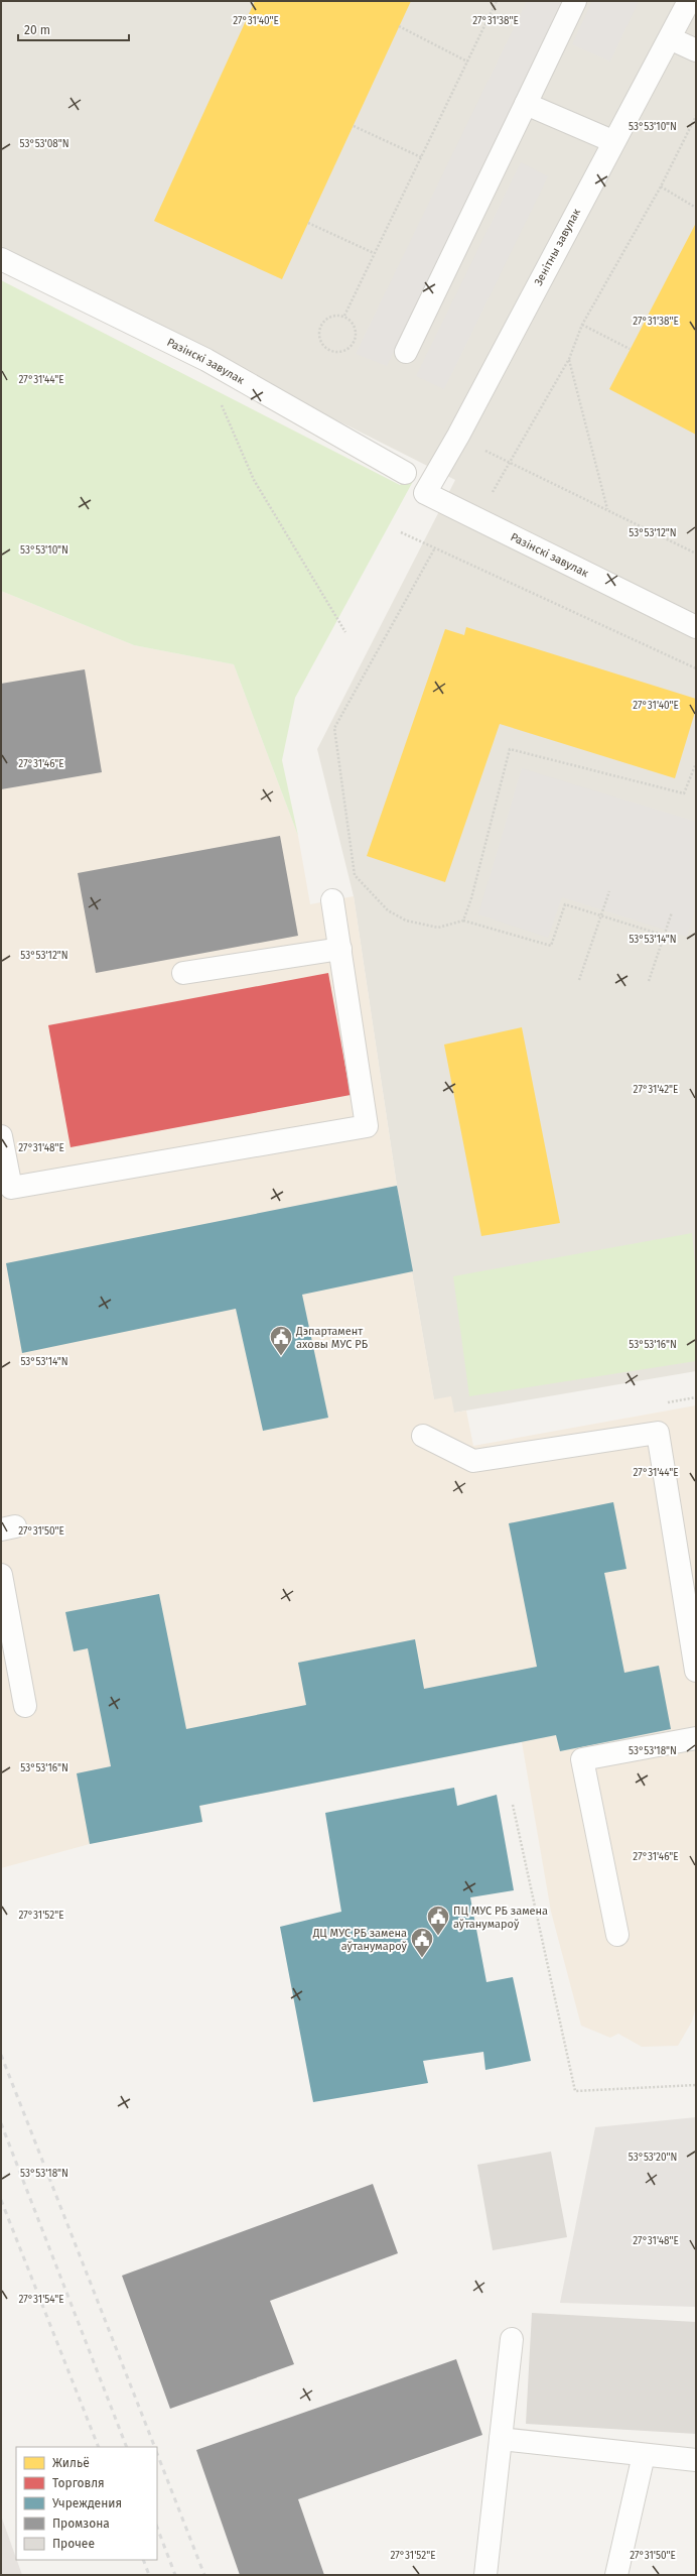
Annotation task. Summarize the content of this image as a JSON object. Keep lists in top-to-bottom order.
{
  "streets": {
    "street": ["Зенітны завулак", "Разінскі завулак"]
  },
  "crossings": [
    ["Зенітны завулак", "Разінскі завулак"]
  ],
  "places": {
    "public building": ["Дэпартамент аховы МУС РБ", "ПЦ МУС РБ замена аўтанумароў", "ДЦ МУС РБ замена аўтанумароў"]
  },
  "legend": [
    "Жильё",
    "Торговля",
    "Учреждения",
    "Промзона",
    "Прочее"
  ],
  "scale_bar": "20 m",
  "coordinates": [
    "27°31'40\"E",
    "27°31'38\"E",
    "53°53'10\"N",
    "53°53'08\"N",
    "27°31'44\"E",
    "53°53'12\"N",
    "27°31'46\"E",
    "53°53'14\"N",
    "27°31'42\"E",
    "27°31'48\"E",
    "53°53'16\"N",
    "27°31'50\"E",
    "53°53'18\"N",
    "27°31'52\"E",
    "53°53'20\"N",
    "27°31'54\"E"
  ]
}
